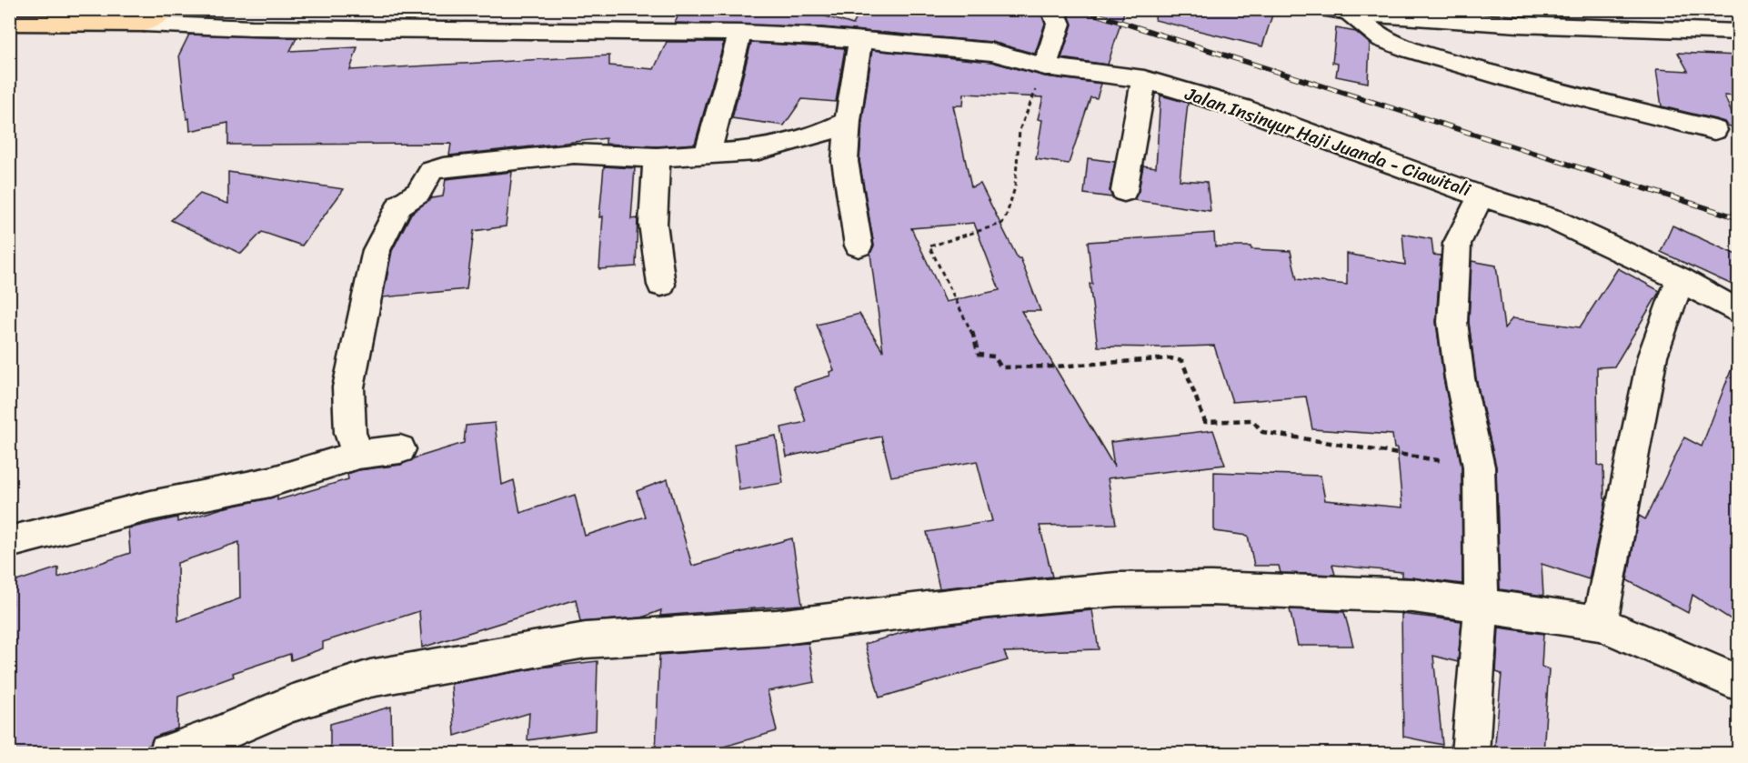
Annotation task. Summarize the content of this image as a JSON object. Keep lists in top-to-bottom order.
{
  "streets": {
    "street": ["Jalan Insinyur Haji Juanda - Ciawitali"]
  }
}
